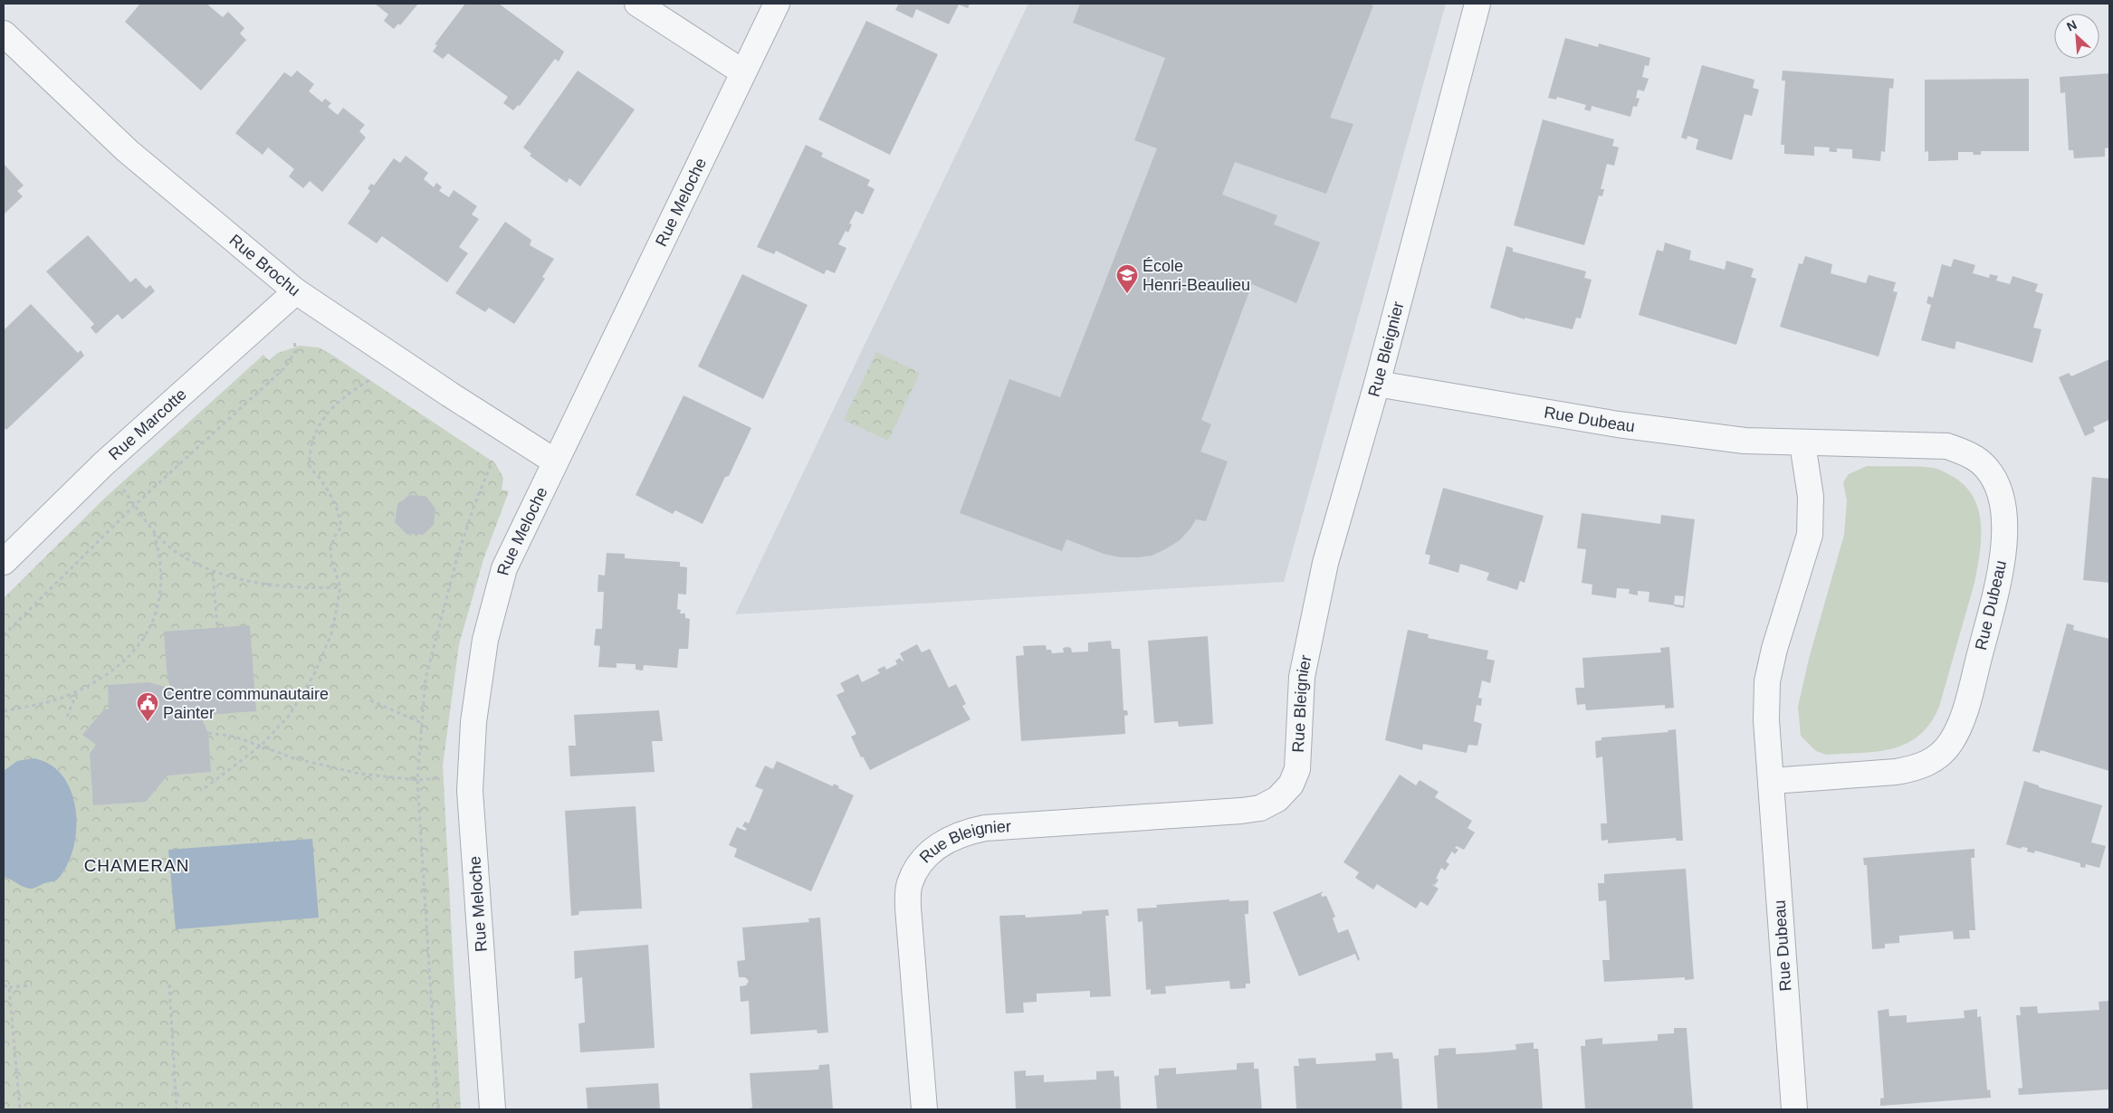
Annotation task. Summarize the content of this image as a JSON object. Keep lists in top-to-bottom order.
{
  "streets": {
    "street": [
      "Rue Meloche",
      "Rue Brochu",
      "Rue Bleignier",
      "Rue Dubeau",
      "Rue Marcotte"
    ]
  },
  "crossings": [
    ["Rue Meloche", "Rue Brochu"],
    ["Rue Brochu", "Rue Marcotte"],
    ["Rue Bleignier", "Rue Dubeau"]
  ],
  "districts": ["CHAMERAN"],
  "places": {
    "school or university": ["École Henri-Beaulieu"],
    "public building": ["Centre communautaire Painter"]
  },
  "north": "top left"
}
